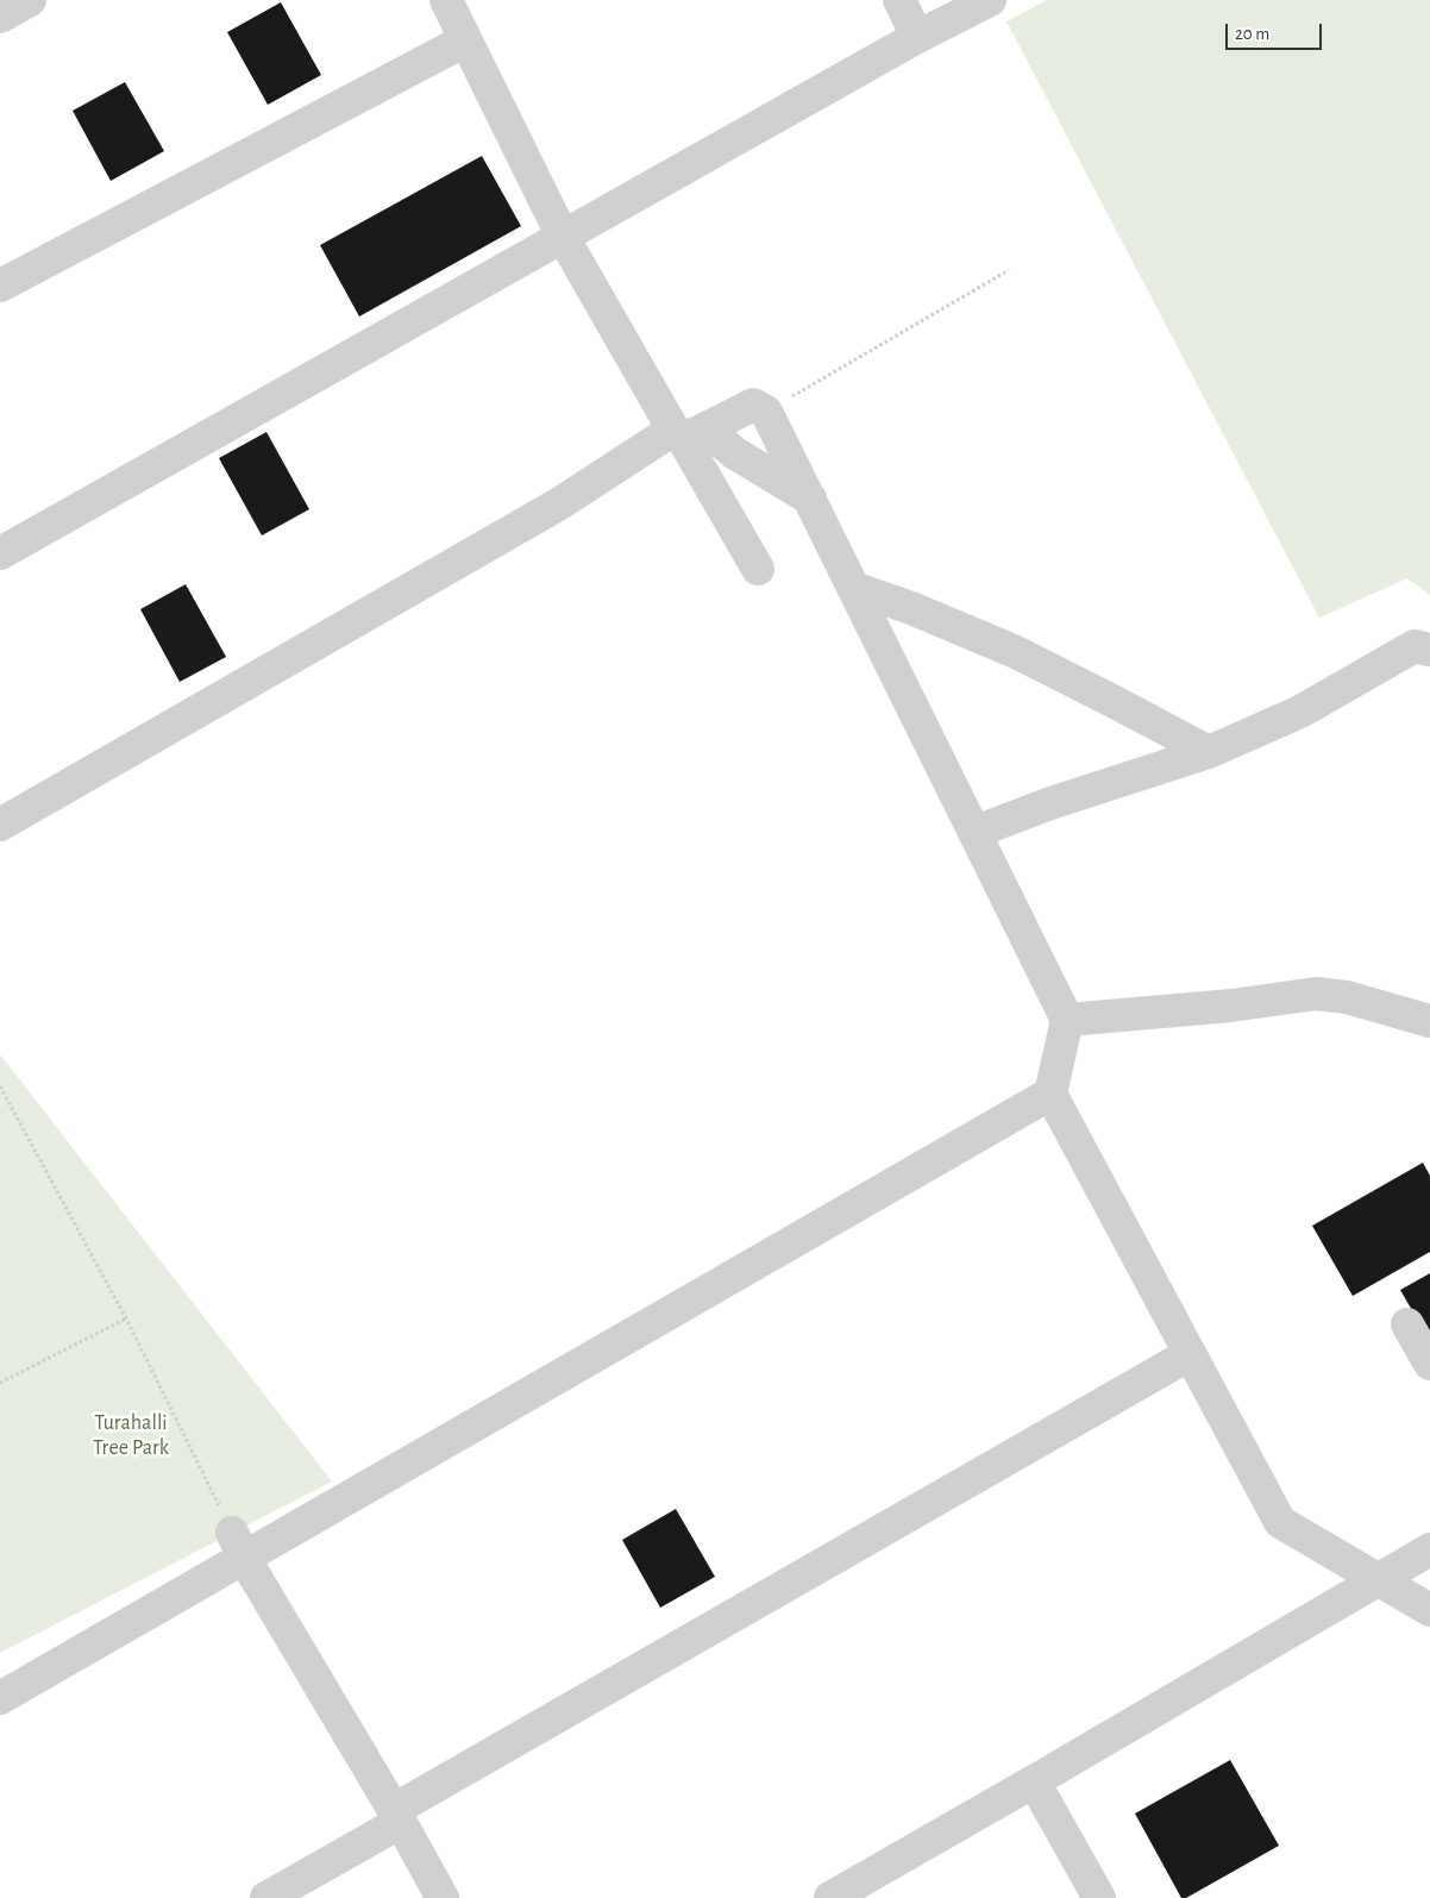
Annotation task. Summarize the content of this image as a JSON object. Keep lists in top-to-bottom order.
{
  "parks": ["Turahalli Tree Park"],
  "scale_bar": "20 m"
}
